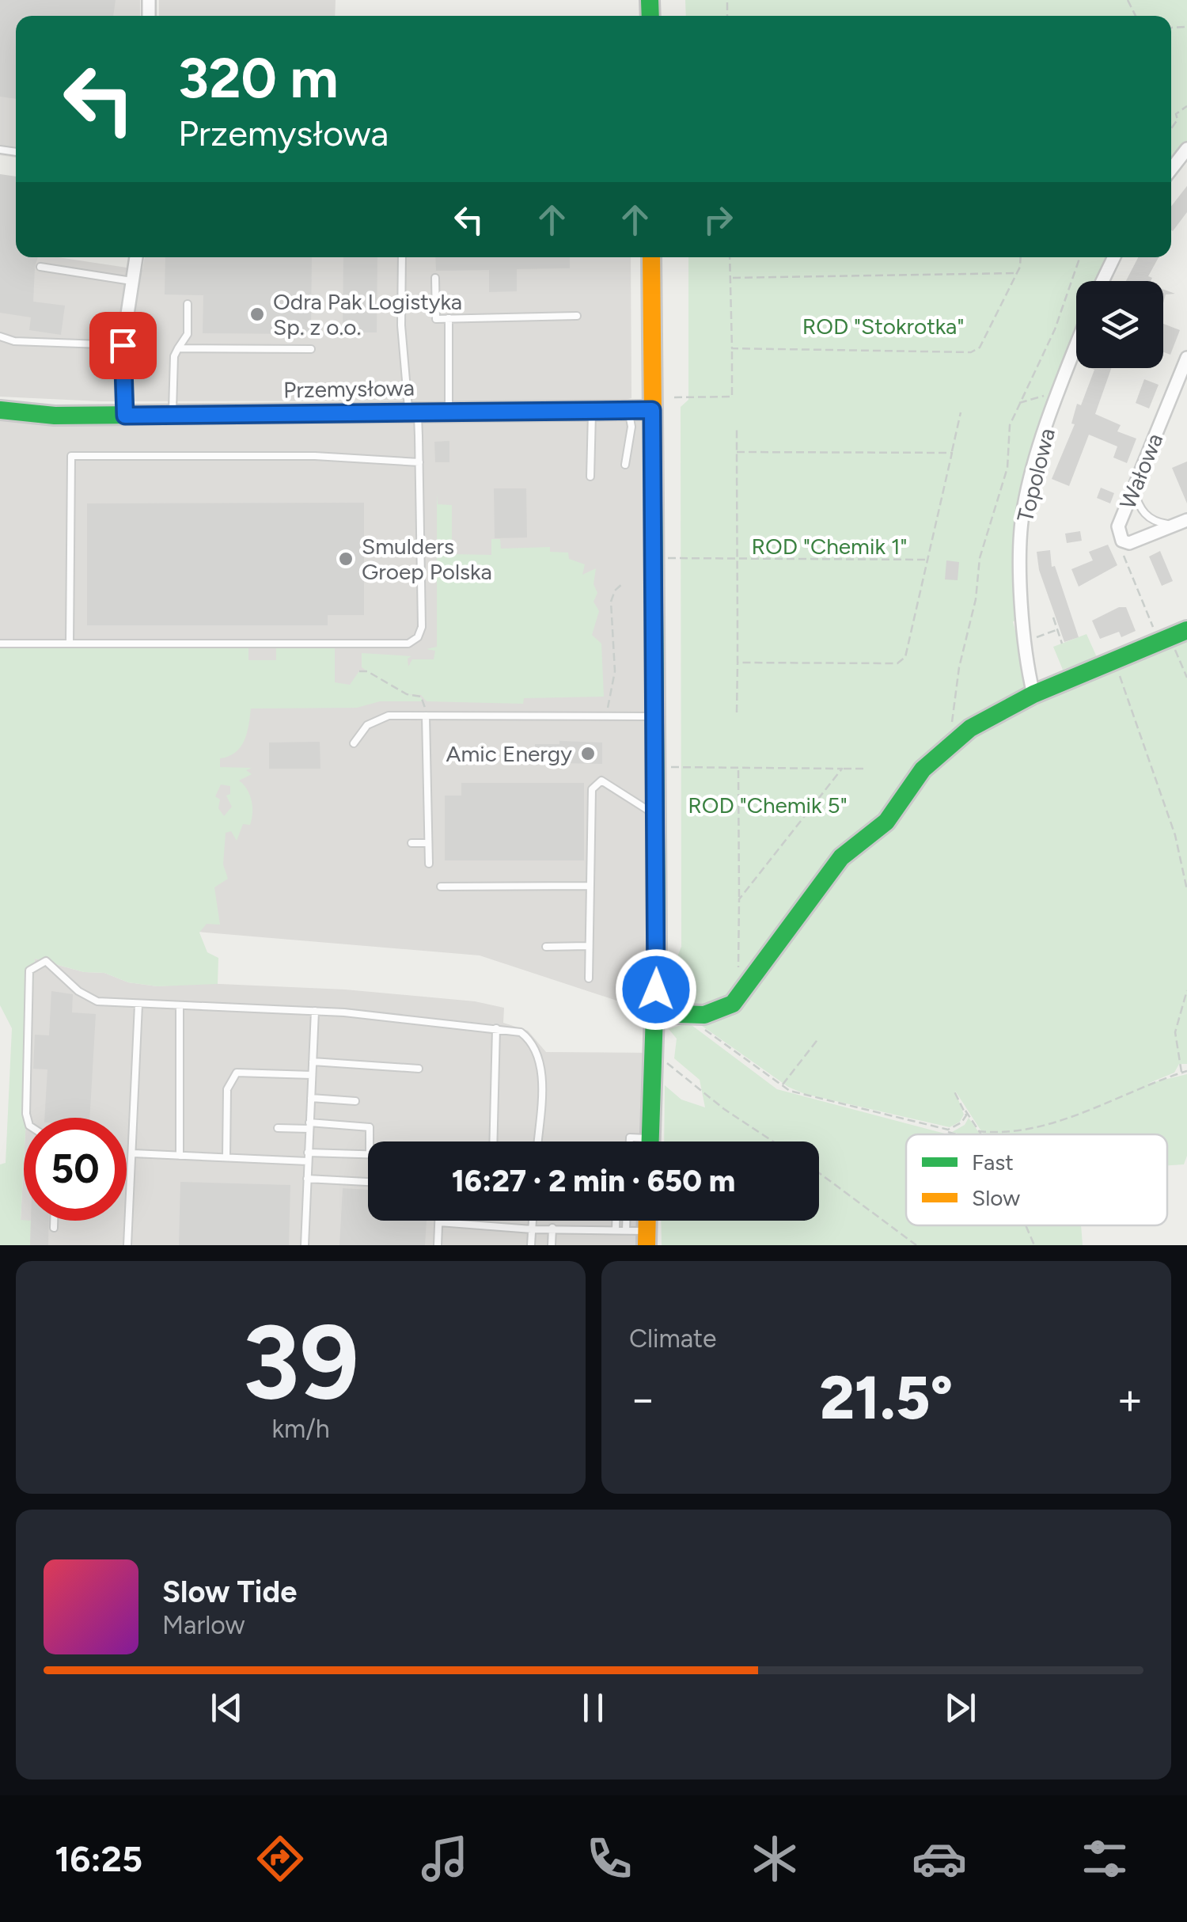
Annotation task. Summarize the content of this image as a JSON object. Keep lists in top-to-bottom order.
{
  "streets": {
    "street": ["Przemysłowa", "Wałowa", "Topolowa"]
  },
  "parks": ["ROD \"Stokrotka\"", "ROD \"Chemik 1\"", "ROD \"Chemik 5\""],
  "places": ["Odra Pak Logistyka Sp. z o.o.", "Smulders Groep Polska", "Amic Energy"],
  "legend": ["Fast", "Slow"],
  "page": {
    "turn": ["320 m", "Przemysłowa"],
    "limit": "50",
    "trip": "16:27 · 2 min · 650 m",
    "tile": [
      ["39", "km/h"],
      "Climate"
    ],
    "heat": ["−", "21.5°", "+"],
    "song": ["Slow Tide", "Marlow"],
    "tabs": "16:25"
  }
}
